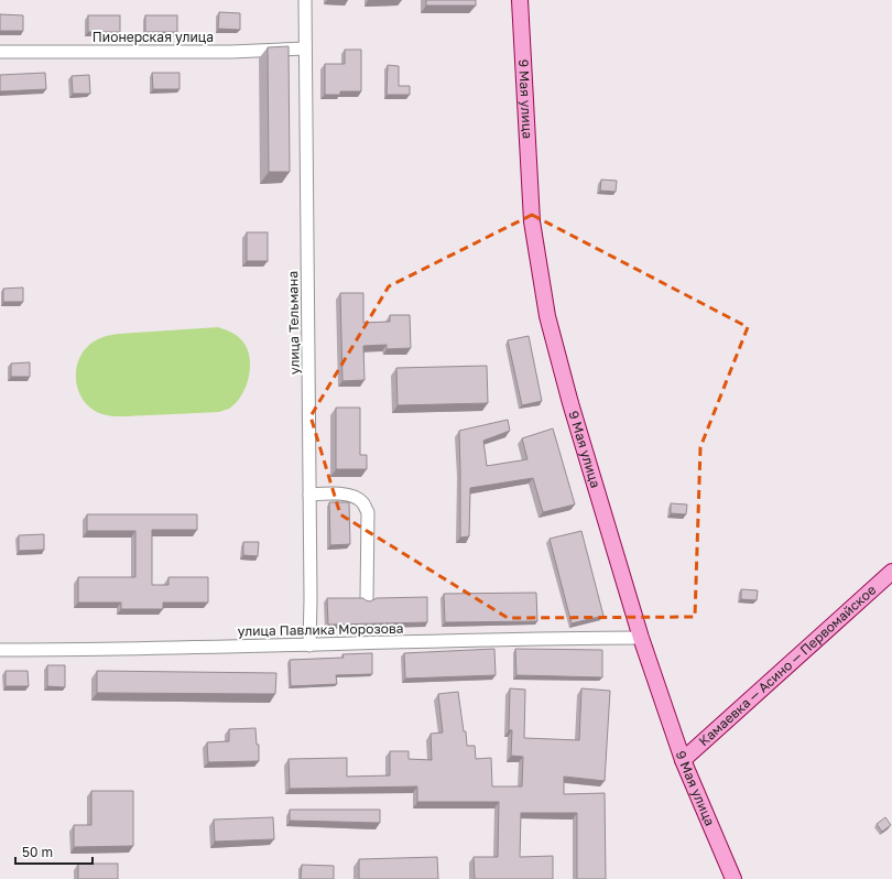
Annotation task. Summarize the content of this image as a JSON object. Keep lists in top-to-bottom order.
{
  "streets": {
    "main road": ["9 Мая улица", "Камаевка — Асино — Первомайское"],
    "street": ["Пионерская улица", "улица Тельмана", "улица Павлика Морозова"]
  },
  "crossings": [
    ["Пионерская улица", "улица Тельмана"],
    ["9 Мая улица", "улица Павлика Морозова"],
    ["9 Мая улица", "Камаевка — Асино — Первомайское"],
    ["улица Тельмана", "улица Павлика Морозова"]
  ],
  "scale_bar": "50 m"
}
